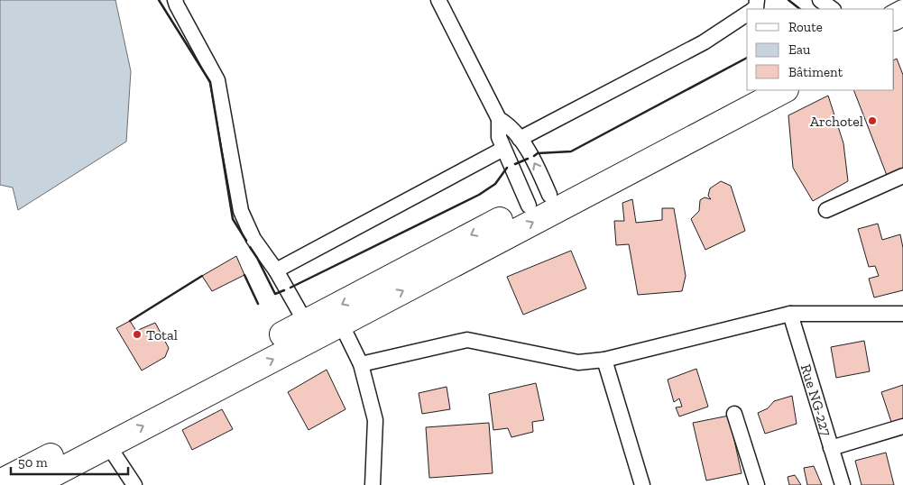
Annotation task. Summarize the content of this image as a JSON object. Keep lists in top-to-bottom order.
{
  "streets": {
    "street": ["Rue NG-227"]
  },
  "places": ["Archotel", "Total"],
  "legend": ["Route", "Eau", "Bâtiment"],
  "scale_bar": "50 m"
}
